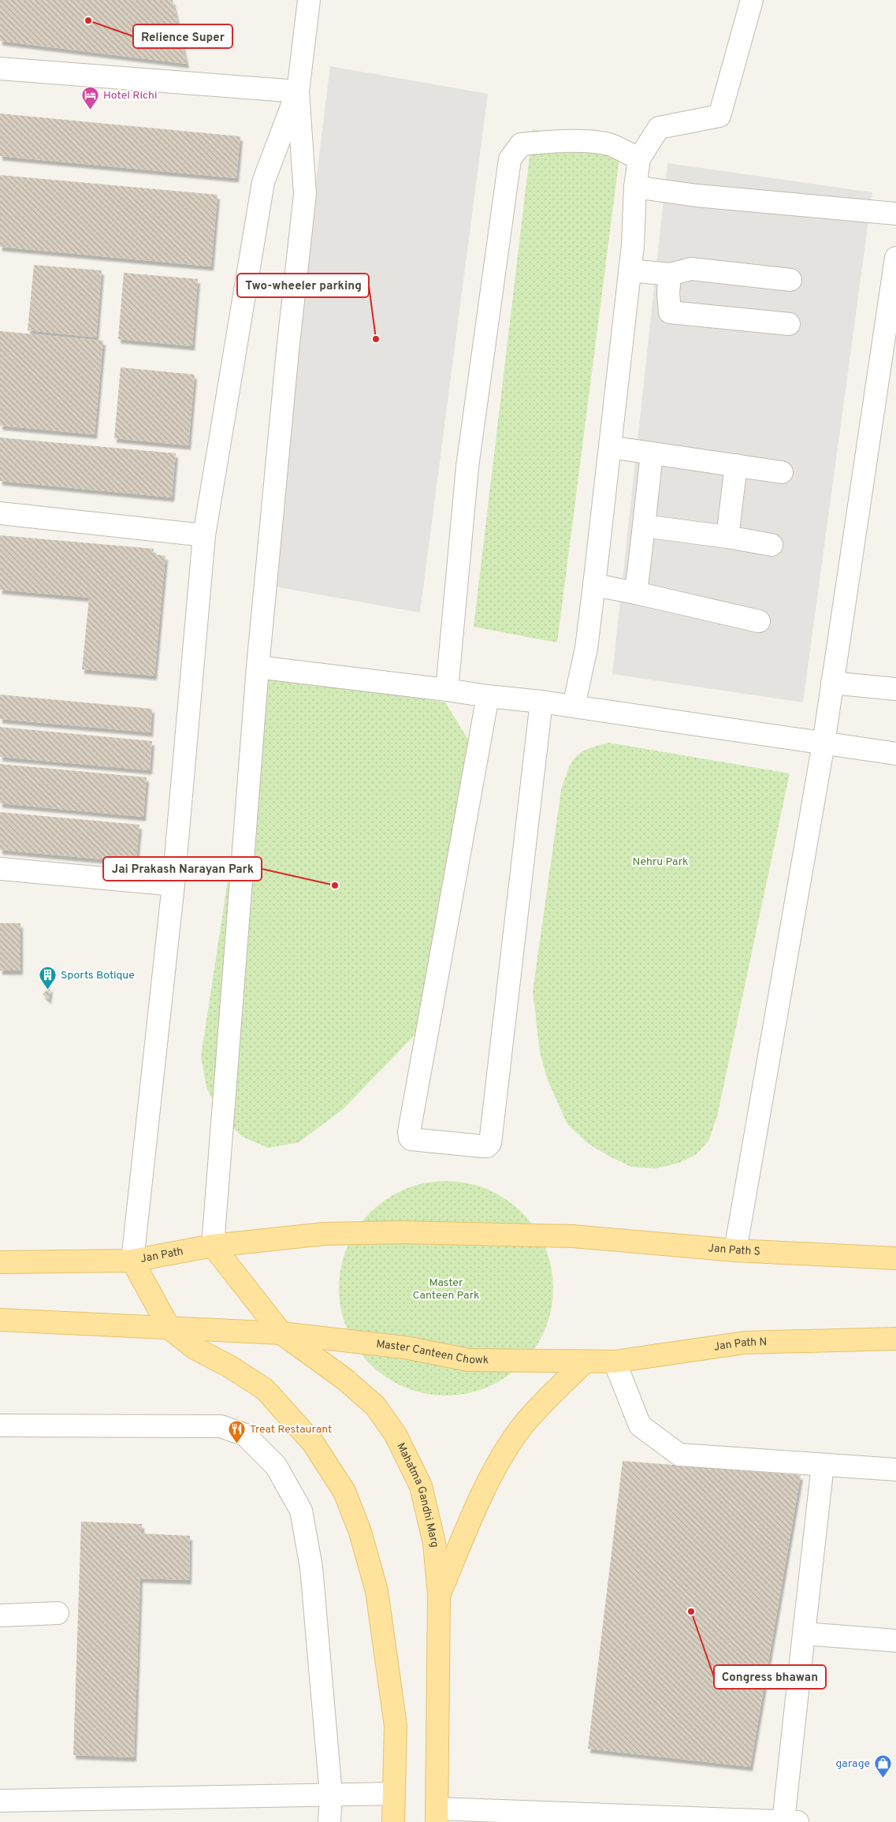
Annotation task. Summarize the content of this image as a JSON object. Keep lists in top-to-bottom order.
{
  "streets": {
    "main road": [
      "Jan Path S",
      "Jan Path",
      "Jan Path N",
      "Master Canteen Chowk",
      "Mahatma Gandhi Marg"
    ]
  },
  "crossings": [
    ["Jan Path S", "Jan Path"],
    ["Jan Path", "Mahatma Gandhi Marg"],
    ["Jan Path N", "Master Canteen Chowk"],
    ["Master Canteen Chowk", "Mahatma Gandhi Marg"]
  ],
  "parks": ["Nehru Park", "Master Canteen Park"],
  "places": {
    "other": [
      "Relience Super",
      "Two-wheeler parking",
      "Jai Prakash Narayan Park",
      "Congress bhawan"
    ],
    "hotel": ["Hotel Richi"],
    "building": ["Sports Botique"],
    "restaurant": ["Treat Restaurant"],
    "shop": ["garage"]
  }
}
